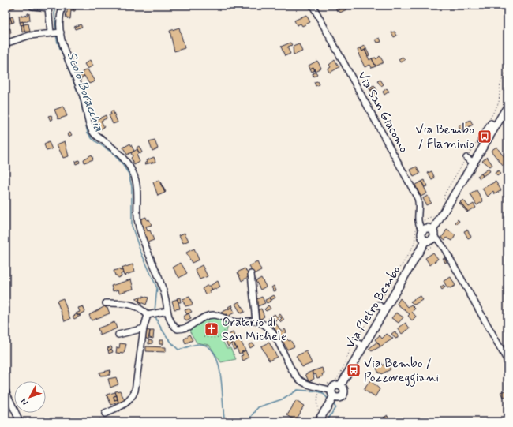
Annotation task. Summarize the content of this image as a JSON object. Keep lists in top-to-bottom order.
{
  "streets": {
    "main road": ["Via Pietro Bembo"],
    "street": ["Via San Giacomo"]
  },
  "water": ["Scolo Boracchia"],
  "places": {
    "bus stop": ["Via Bembo / Flaminio", "Via Bembo / Pozzoveggiani"],
    "church": ["Oratorio di San Michele"]
  },
  "north": "bottom left"
}
